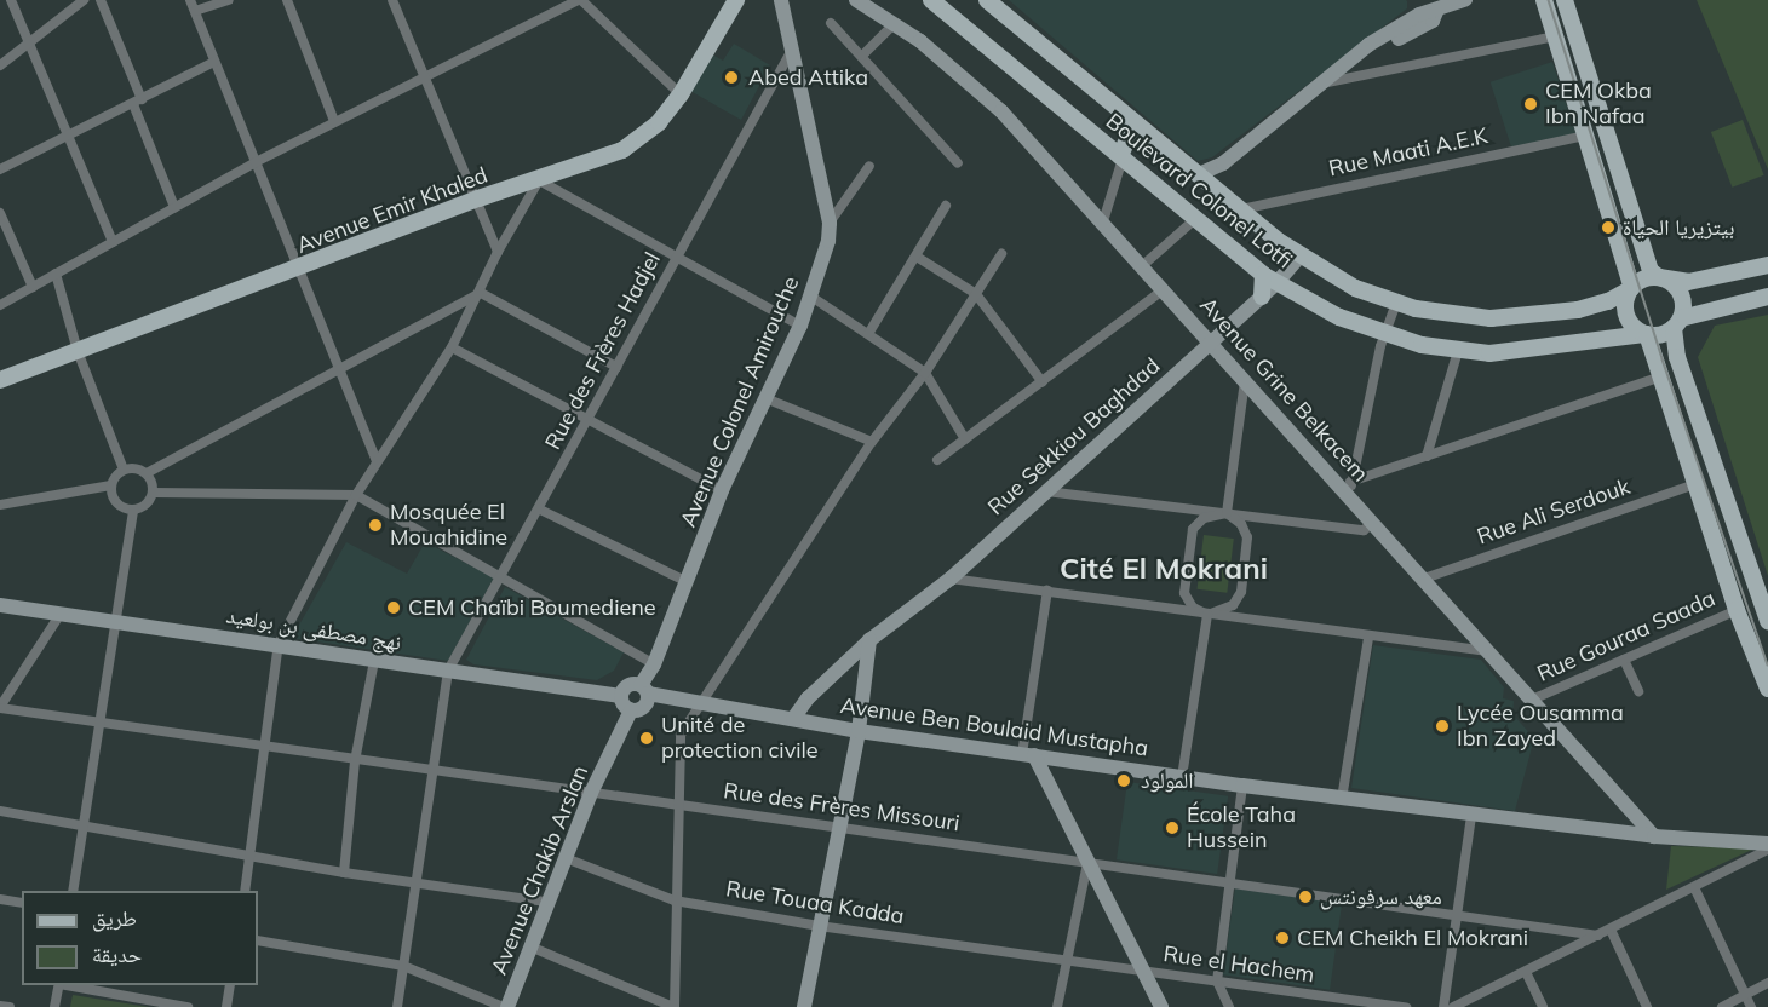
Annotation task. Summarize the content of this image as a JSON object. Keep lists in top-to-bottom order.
{
  "streets": {
    "main road": [
      "Boulevard Colonel Lotfi",
      "Avenue Emir Khaled",
      "Avenue Grine Belkacem",
      "Avenue Colonel Amirouche",
      "Rue Sekkiou Baghdad",
      "نهج مصطفى بن بولعيد",
      "Avenue Ben Boulaid Mustapha",
      "Avenue Chakib Arslan"
    ],
    "street": [
      "Rue Maati A.E.K",
      "Rue des Frères Hadjel",
      "Rue Ali Serdouk",
      "Rue Gouraa Saada",
      "Rue des Frères Missouri",
      "Rue Touaa Kadda",
      "Rue el Hachem"
    ]
  },
  "crossings": [
    ["Rue Maati A.E.K", "Boulevard Colonel Lotfi"],
    ["Rue des Frères Hadjel", "Avenue Colonel Amirouche"],
    ["Rue des Frères Hadjel", "نهج مصطفى بن بولعيد"],
    ["Avenue Grine Belkacem", "Rue Sekkiou Baghdad"],
    ["Avenue Grine Belkacem", "Rue Ali Serdouk"],
    ["Avenue Grine Belkacem", "Rue Gouraa Saada"],
    ["Avenue Grine Belkacem", "Avenue Ben Boulaid Mustapha"],
    ["Avenue Colonel Amirouche", "Avenue Ben Boulaid Mustapha"],
    ["Avenue Colonel Amirouche", "Avenue Chakib Arslan"],
    ["Rue Sekkiou Baghdad", "Avenue Ben Boulaid Mustapha"],
    ["Avenue Ben Boulaid Mustapha", "Avenue Chakib Arslan"],
    ["Rue des Frères Missouri", "Avenue Chakib Arslan"],
    ["Avenue Chakib Arslan", "Rue Touaa Kadda"],
    ["Rue Touaa Kadda", "Rue el Hachem"]
  ],
  "districts": ["Cité El Mokrani"],
  "places": [
    "Abed Attika",
    "CEM Okba Ibn Nafaa",
    "بيتزيريا الحياة",
    "Mosquée El Mouahidine",
    "CEM Chaïbi Boumediene",
    "Lycée Ousamma Ibn Zayed",
    "Unité de protection civile",
    "المولود",
    "École Taha Hussein",
    "معهد سرفونتس",
    "CEM Cheikh El Mokrani"
  ],
  "legend": ["طريق", "حديقة"]
}
